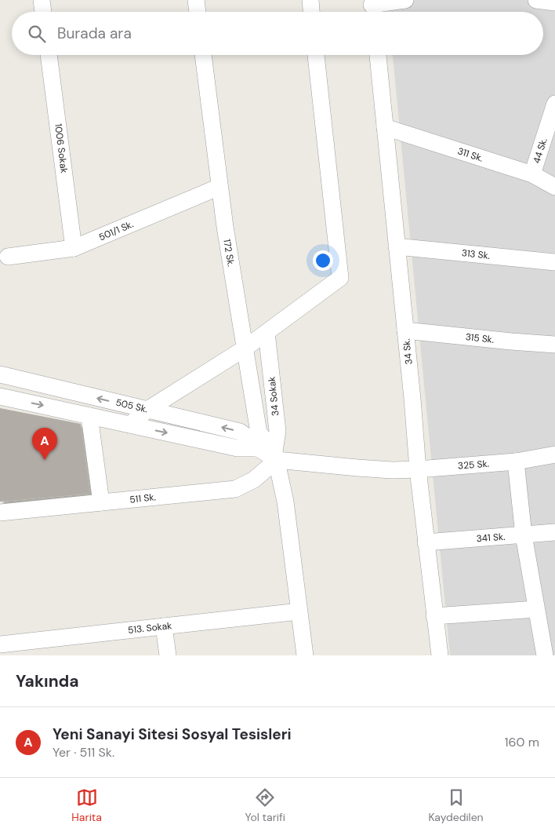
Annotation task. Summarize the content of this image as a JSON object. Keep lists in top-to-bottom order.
{
  "streets": {
    "street": [
      "1006 Sokak",
      "44 Sk.",
      "311 Sk.",
      "501/1 Sk.",
      "172 Sk.",
      "313 Sk.",
      "315 Sk.",
      "34 Sk.",
      "34 Sokak",
      "505 Sk.",
      "325 Sk.",
      "511 Sk.",
      "341 Sk.",
      "513. Sokak"
    ]
  },
  "crossings": [
    ["1006 Sokak", "501/1 Sk."],
    ["44 Sk.", "311 Sk."],
    ["311 Sk.", "34 Sk."],
    ["501/1 Sk.", "172 Sk."],
    ["172 Sk.", "34 Sokak"],
    ["172 Sk.", "505 Sk."],
    ["172 Sk.", "511 Sk."],
    ["313 Sk.", "34 Sk."],
    ["315 Sk.", "34 Sk."],
    ["34 Sk.", "325 Sk."],
    ["34 Sk.", "341 Sk."],
    ["34 Sokak", "505 Sk."],
    ["34 Sokak", "511 Sk."],
    ["505 Sk.", "325 Sk."],
    ["505 Sk.", "511 Sk."]
  ],
  "page": {
    "search": "Burada ara",
    "pins": "A",
    "heading": "Yakında",
    "list": [
      {
        "mark": "A",
        "name": "Yeni Sanayi Sitesi Sosyal Tesisleri",
        "note": "Yer · 511 Sk.",
        "value": "160 m"
      }
    ],
    "nav": ["Harita", "Yol tarifi", "Kaydedilen"]
  }
}
